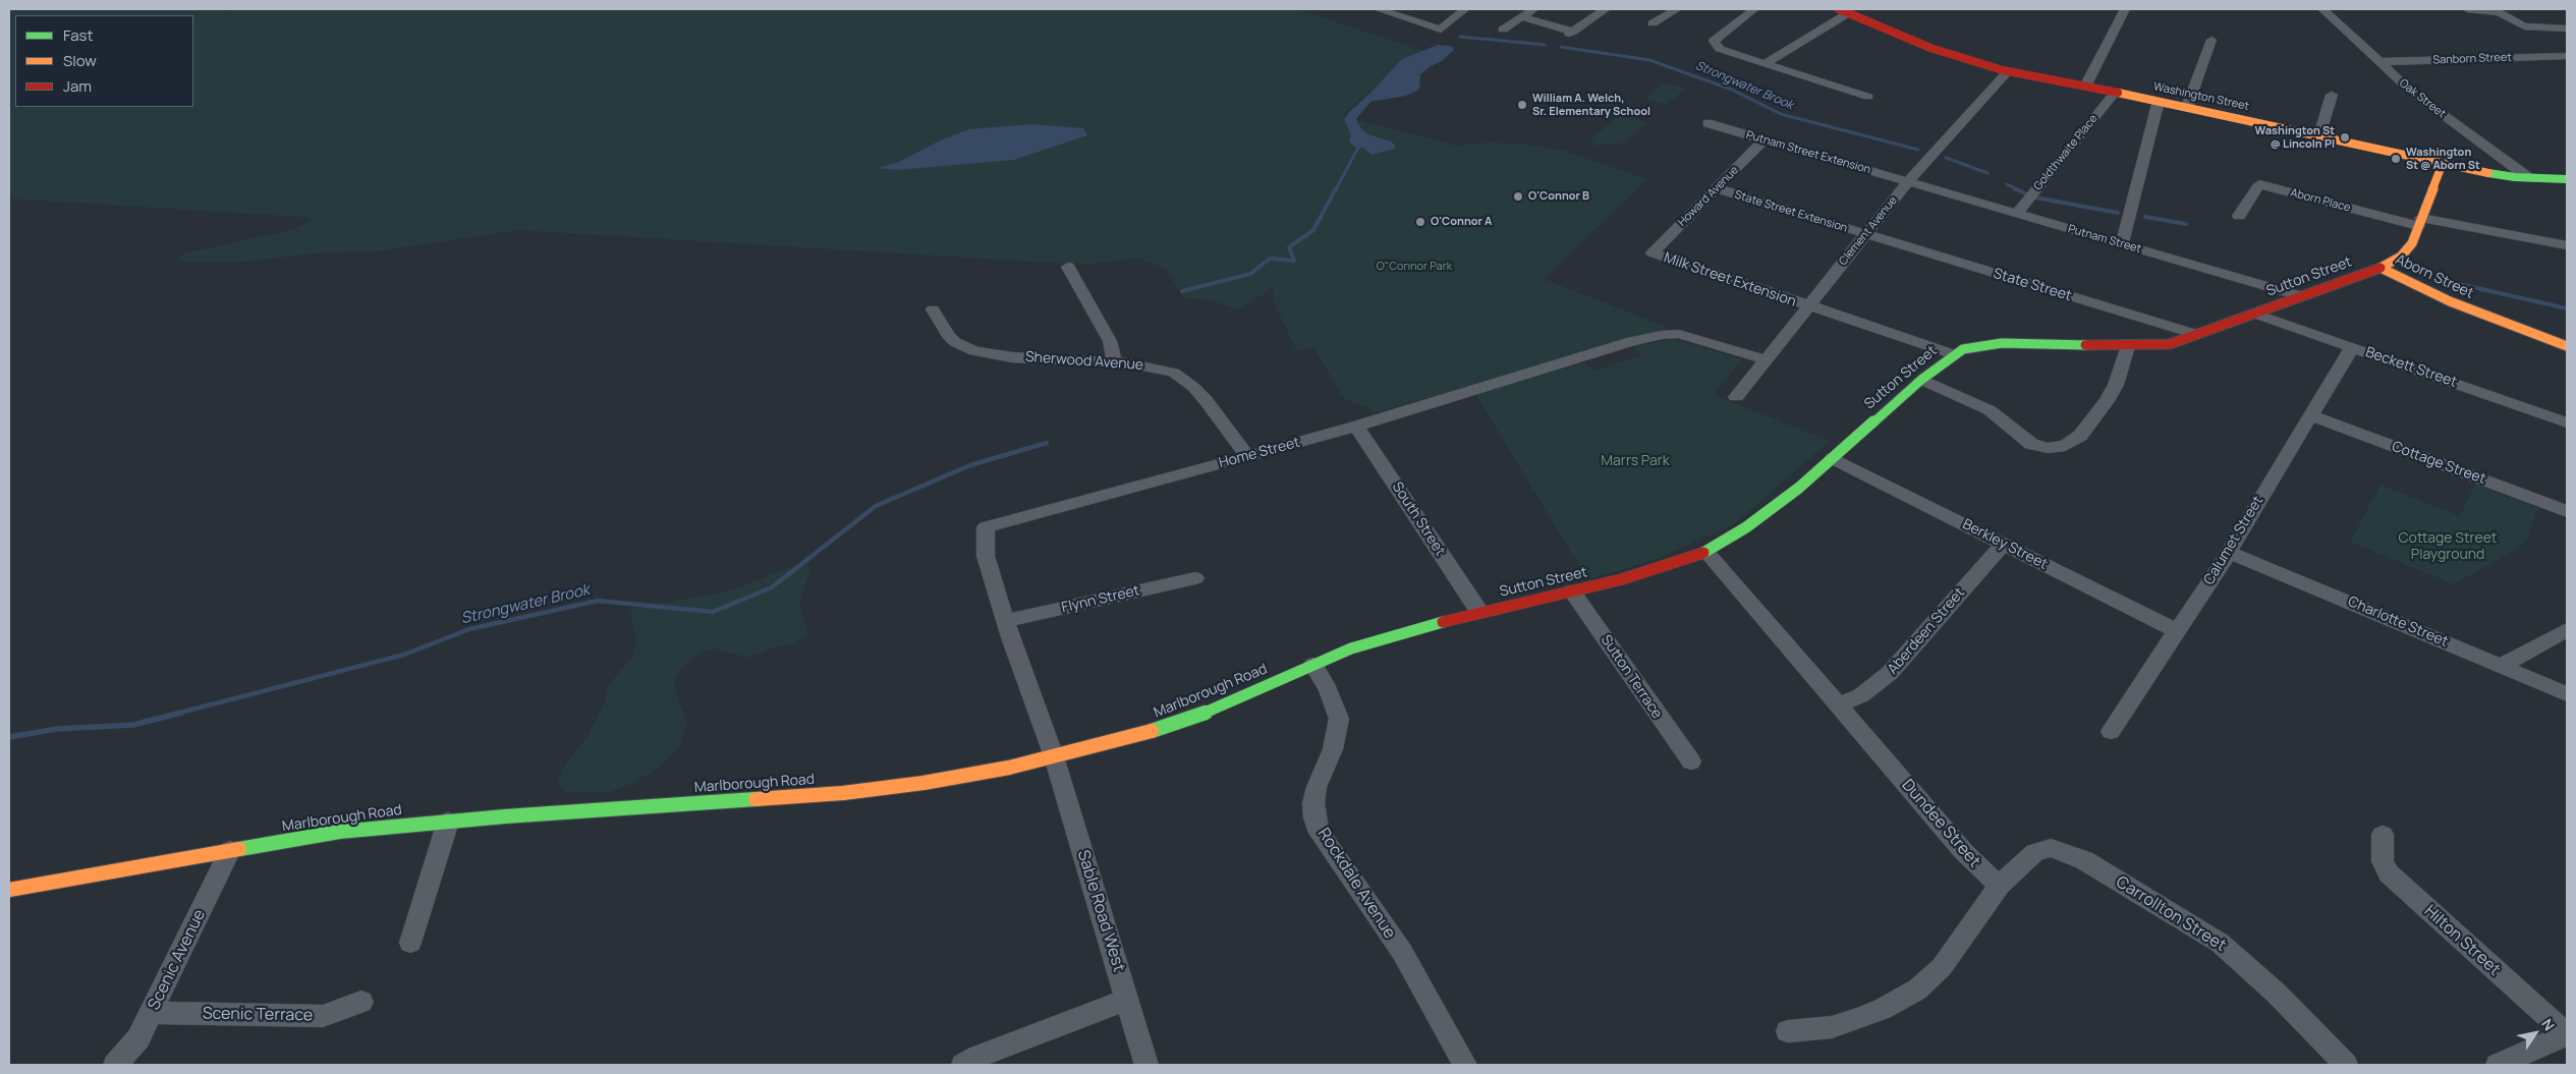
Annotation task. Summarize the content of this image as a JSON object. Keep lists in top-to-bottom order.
{
  "streets": {
    "street": [
      "Sanborn Street",
      "Washington Street",
      "Oak Street",
      "Putnam Street Extension",
      "Goldthwaite Place",
      "Howard Avenue",
      "Aborn Place",
      "State Street Extension",
      "Clement Avenue",
      "Putnam Street",
      "Sutton Street",
      "Aborn Street",
      "Milk Street Extension",
      "State Street",
      "Sherwood Avenue",
      "Beckett Street",
      "Home Street",
      "Cottage Street",
      "South Street",
      "Calumet Street",
      "Berkley Street",
      "Flynn Street",
      "Charlotte Street",
      "Aberdeen Street",
      "Sutton Terrace",
      "Marlborough Road",
      "Dundee Street",
      "Rockdale Avenue",
      "Sable Road West",
      "Carrollton Street",
      "Hilton Street",
      "Scenic Avenue",
      "Scenic Terrace"
    ]
  },
  "crossings": [
    ["Sanborn Street", "Oak Street"],
    ["Washington Street", "Oak Street"],
    ["Washington Street", "Goldthwaite Place"],
    ["Washington Street", "Clement Avenue"],
    ["Washington Street", "Aborn Street"],
    ["Putnam Street Extension", "Howard Avenue"],
    ["Putnam Street Extension", "Clement Avenue"],
    ["Putnam Street Extension", "Putnam Street"],
    ["Goldthwaite Place", "Putnam Street"],
    ["Howard Avenue", "State Street Extension"],
    ["Howard Avenue", "Milk Street Extension"],
    ["Aborn Place", "Aborn Street"],
    ["State Street Extension", "Clement Avenue"],
    ["State Street Extension", "State Street"],
    ["Clement Avenue", "Putnam Street"],
    ["Clement Avenue", "Milk Street Extension"],
    ["Clement Avenue", "State Street"],
    ["Clement Avenue", "Home Street"],
    ["Putnam Street", "Sutton Street"],
    ["Sutton Street", "Aborn Street"],
    ["Sutton Street", "Milk Street Extension"],
    ["Sutton Street", "State Street"],
    ["Sutton Street", "Beckett Street"],
    ["Sutton Street", "South Street"],
    ["Sutton Street", "Berkley Street"],
    ["Sutton Street", "Sutton Terrace"],
    ["Sutton Street", "Marlborough Road"],
    ["Sutton Street", "Dundee Street"],
    ["Sherwood Avenue", "Home Street"],
    ["Beckett Street", "Calumet Street"],
    ["Home Street", "South Street"],
    ["Home Street", "Flynn Street"],
    ["Home Street", "Marlborough Road"],
    ["Home Street", "Sable Road West"],
    ["Cottage Street", "Calumet Street"],
    ["South Street", "Marlborough Road"],
    ["Calumet Street", "Berkley Street"],
    ["Calumet Street", "Charlotte Street"],
    ["Berkley Street", "Aberdeen Street"],
    ["Aberdeen Street", "Dundee Street"],
    ["Marlborough Road", "Rockdale Avenue"],
    ["Marlborough Road", "Sable Road West"],
    ["Marlborough Road", "Scenic Avenue"],
    ["Dundee Street", "Carrollton Street"],
    ["Scenic Avenue", "Scenic Terrace"]
  ],
  "water": ["Strongwater Brook"],
  "parks": ["O\"Connor Park", "Marrs Park", "Cottage Street Playground"],
  "places": [
    "William A. Welch, Sr. Elementary School",
    "Washington St @ Lincoln Pl",
    "Washington St @ Aborn St",
    "O'Connor B",
    "O'Connor A"
  ],
  "legend": ["Fast", "Slow", "Jam"],
  "north": "top right"
}
